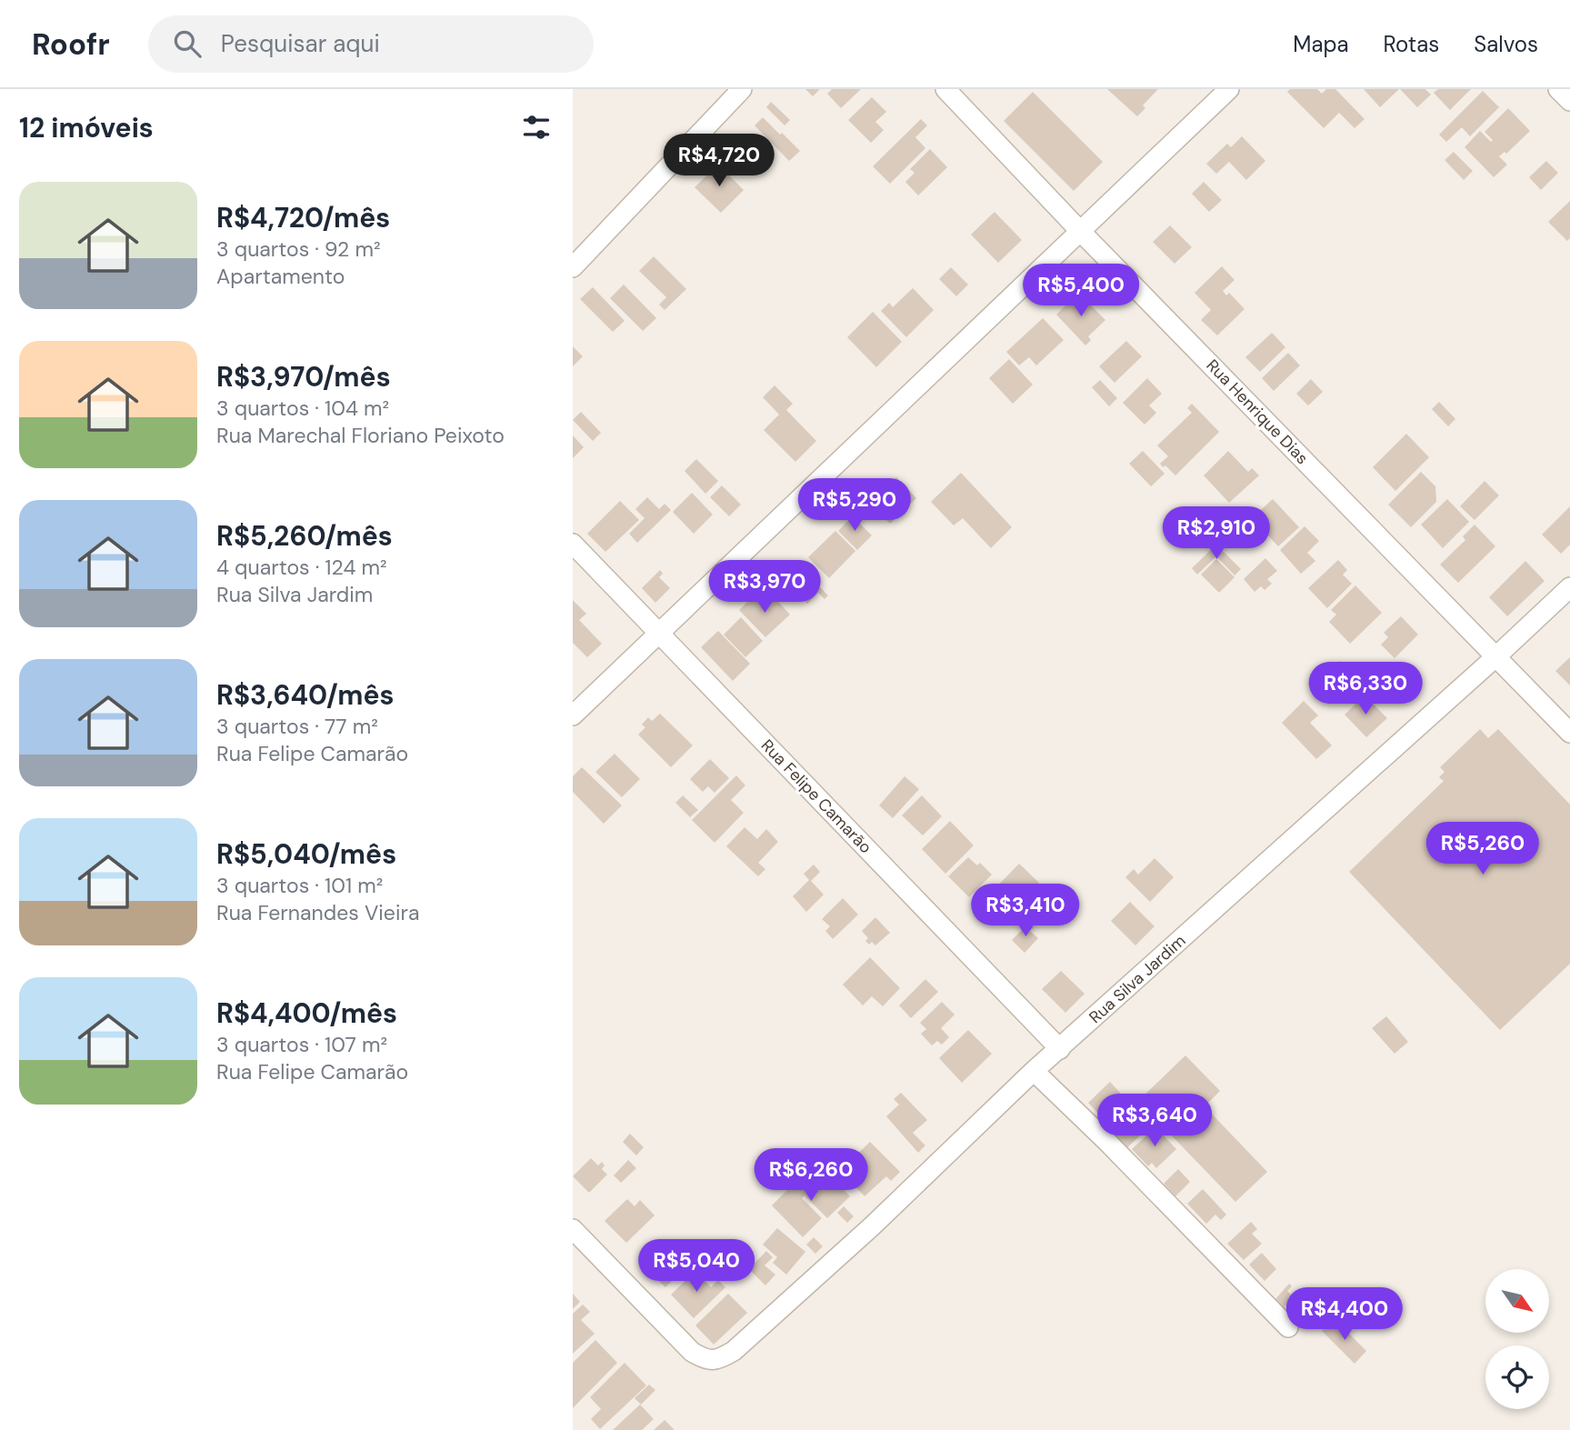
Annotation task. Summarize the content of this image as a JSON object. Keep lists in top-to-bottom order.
{
  "streets": {
    "street": ["Rua Henrique Dias", "Rua Felipe Camarão", "Rua Silva Jardim"]
  },
  "crossings": [
    ["Rua Henrique Dias", "Rua Silva Jardim"],
    ["Rua Felipe Camarão", "Rua Silva Jardim"]
  ],
  "north": "bottom right",
  "page": {
    "header": "Roofr",
    "search": "Pesquisar aqui",
    "nav": ["Mapa", "Rotas", "Salvos"],
    "heading": "12 imóveis",
    "price": [
      "R$4,720",
      "R$5,400",
      "R$5,290",
      "R$2,910",
      "R$3,970",
      "R$6,330",
      "R$5,260",
      "R$3,410",
      "R$3,640",
      "R$6,260",
      "R$5,040",
      "R$4,400"
    ],
    "list": [
      {
        "name": "R$4,720/mês",
        "note": "3 quartos · 92 m² · Apartamento"
      },
      {
        "name": "R$3,970/mês",
        "note": "3 quartos · 104 m² · Rua Marechal Floriano Peixoto"
      },
      {
        "name": "R$5,260/mês",
        "note": "4 quartos · 124 m² · Rua Silva Jardim"
      },
      {
        "name": "R$3,640/mês",
        "note": "3 quartos · 77 m² · Rua Felipe Camarão"
      },
      {
        "name": "R$5,040/mês",
        "note": "3 quartos · 101 m² · Rua Fernandes Vieira"
      },
      {
        "name": "R$4,400/mês",
        "note": "3 quartos · 107 m² · Rua Felipe Camarão"
      }
    ]
  }
}
